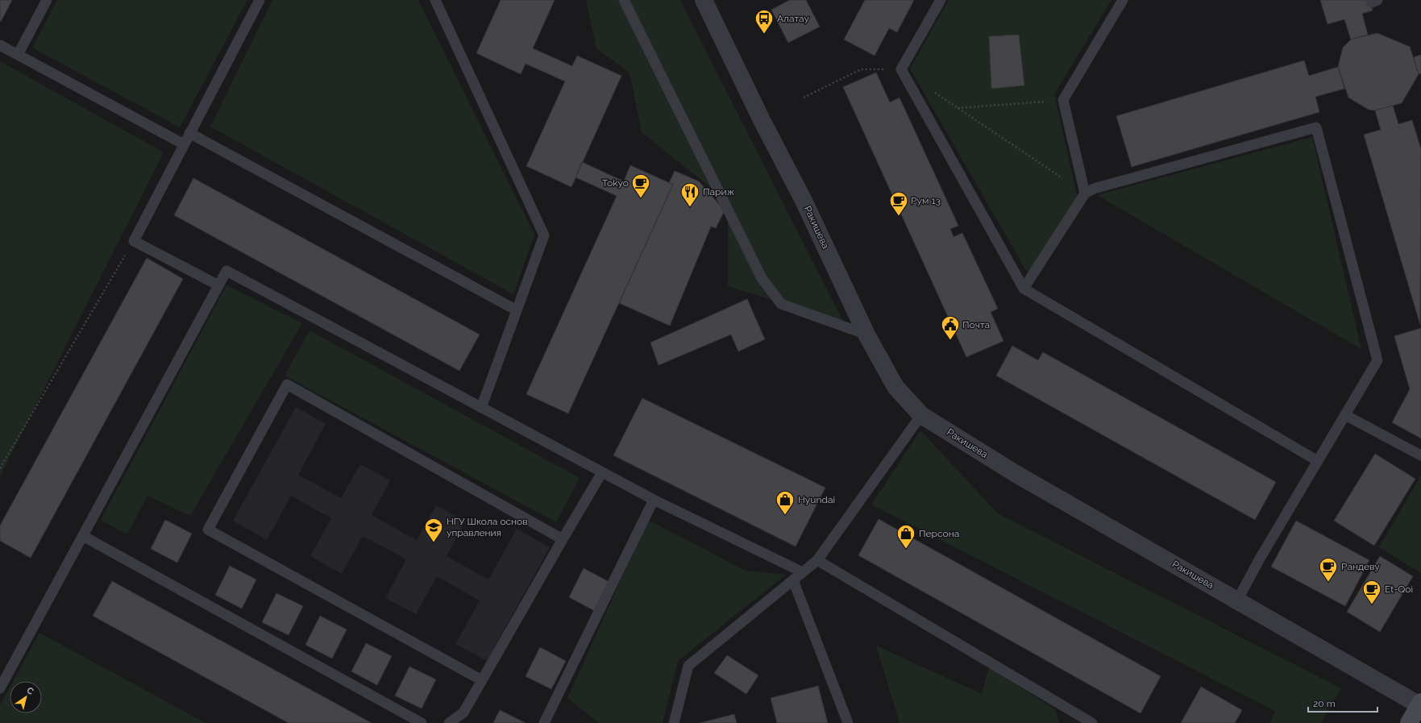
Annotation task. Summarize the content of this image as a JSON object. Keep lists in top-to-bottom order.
{
  "streets": {
    "street": ["Ракишева"]
  },
  "places": {
    "bus stop": ["Алатау"],
    "cafe": [
      "Tokyo",
      "Рум 13",
      "Рандеву",
      "Et-Qoi"
    ],
    "restaurant": ["Париж"],
    "public building": ["Почта"],
    "shop": ["Hyundai", "Персона"],
    "school or university": ["НГУ Школа основ управления"]
  },
  "scale_bar": "20 m",
  "north": "top right"
}
